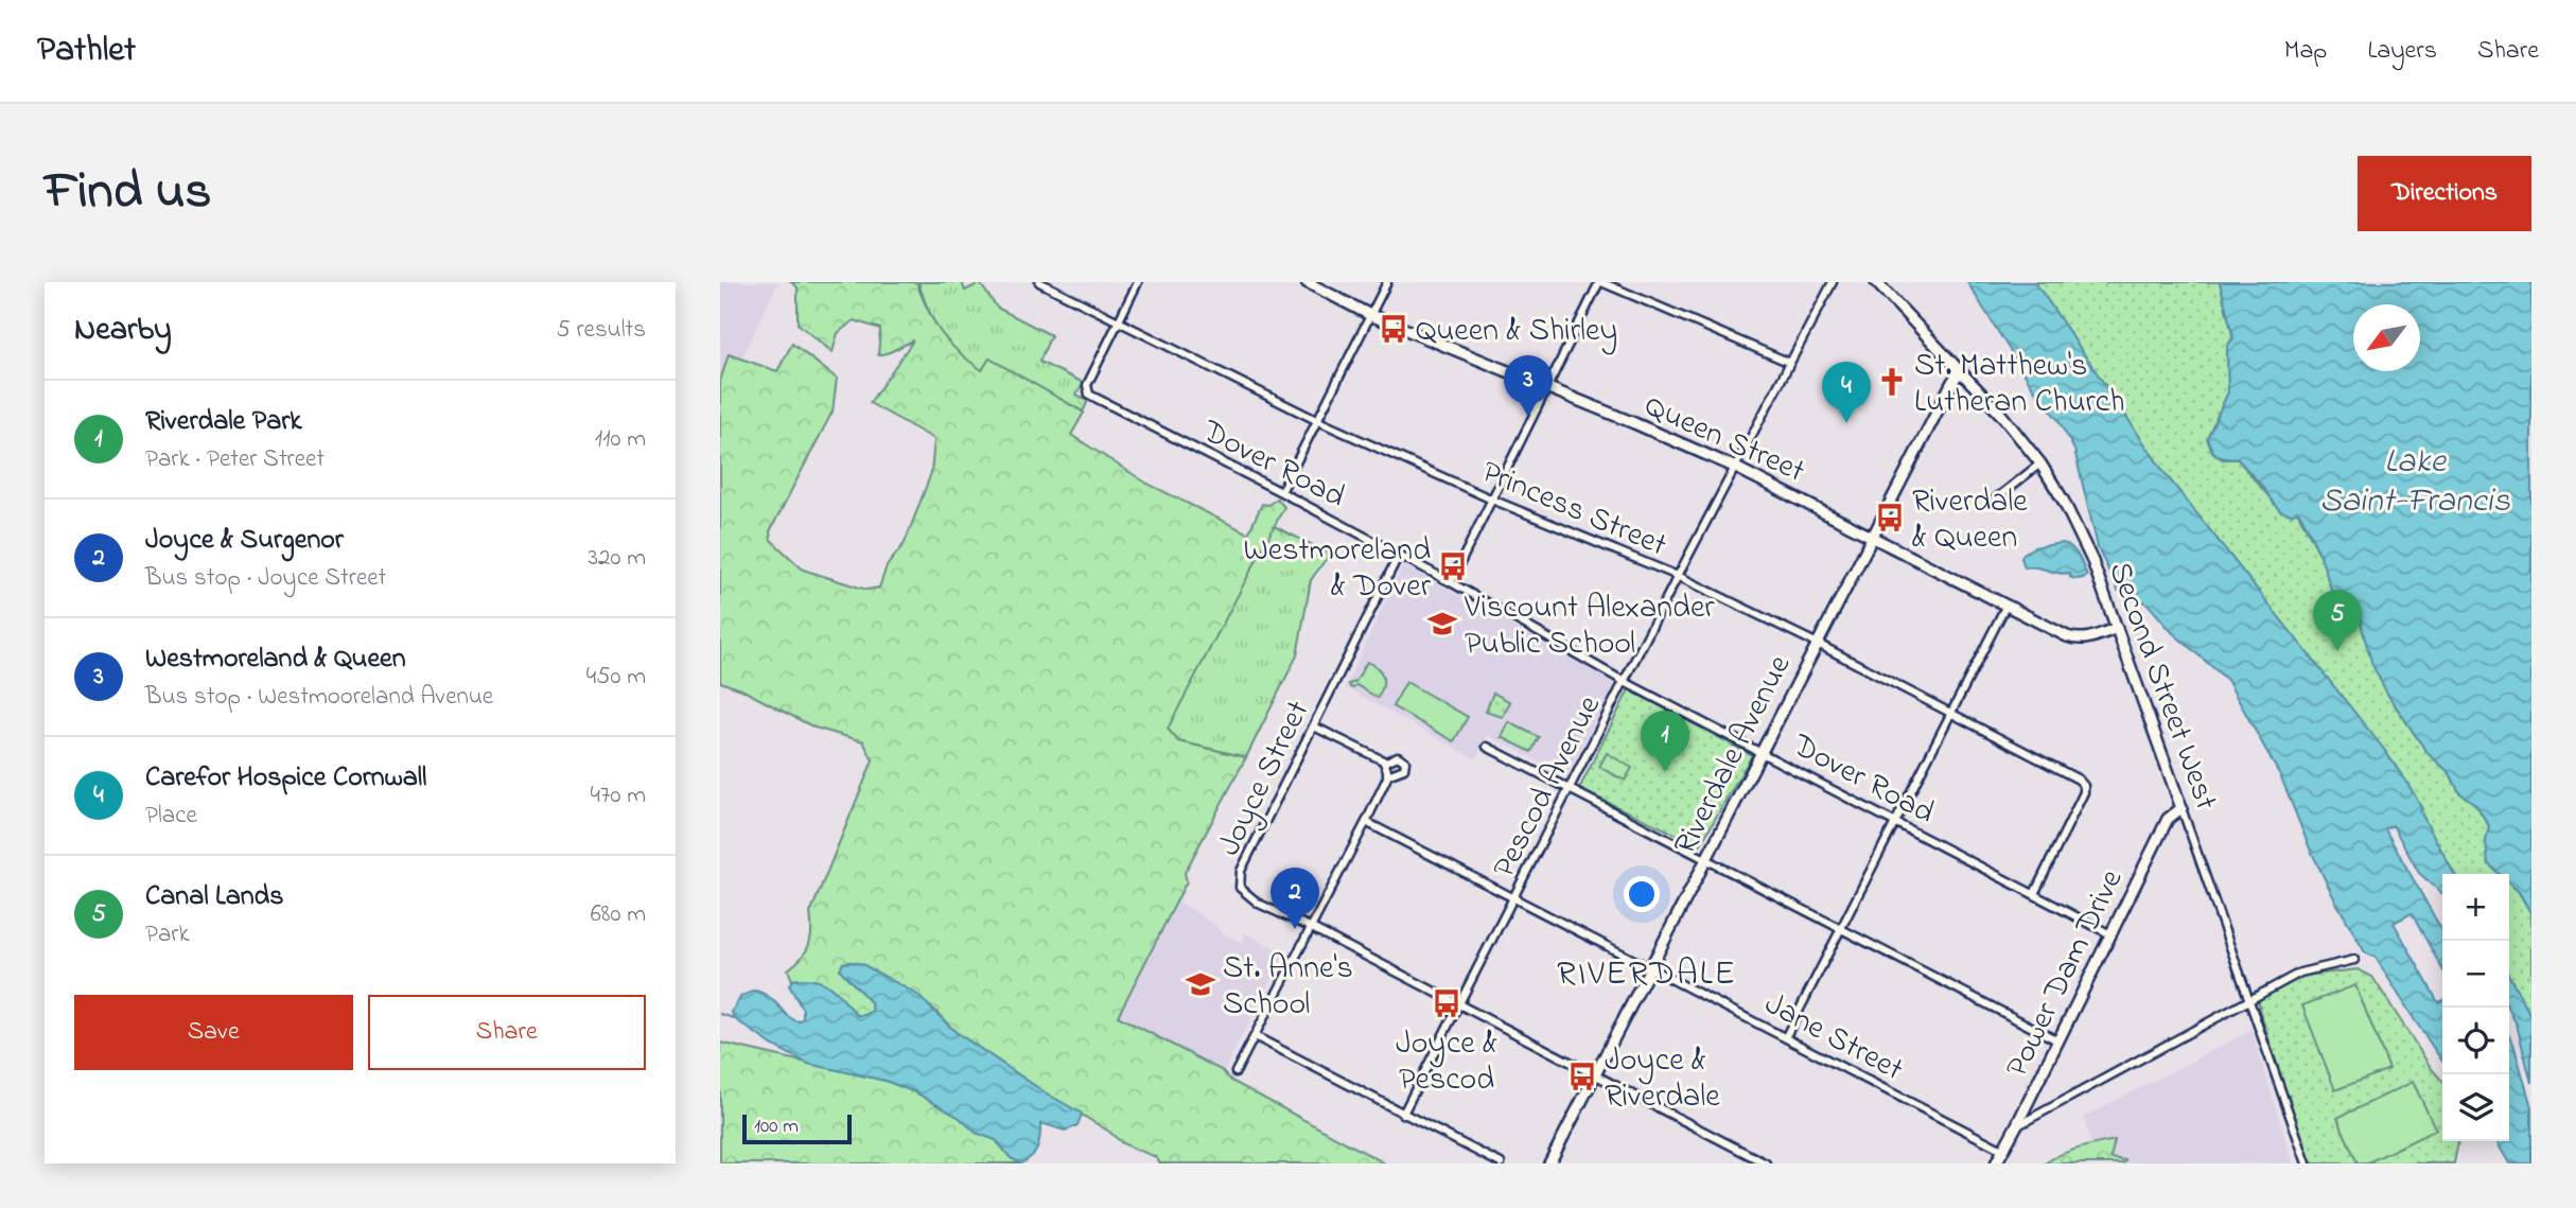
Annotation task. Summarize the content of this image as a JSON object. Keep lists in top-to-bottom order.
{
  "streets": {
    "street": [
      "Queen Street",
      "Dover Road",
      "Princess Street",
      "Second Street West",
      "Riverdale Avenue",
      "Joyce Street",
      "Pescod Avenue",
      "Power Dam Drive",
      "Jane Street"
    ]
  },
  "crossings": [
    ["Queen Street", "Second Street West"],
    ["Queen Street", "Riverdale Avenue"],
    ["Queen Street", "Pescod Avenue"],
    ["Dover Road", "Princess Street"],
    ["Dover Road", "Riverdale Avenue"],
    ["Dover Road", "Joyce Street"],
    ["Dover Road", "Pescod Avenue"],
    ["Dover Road", "Power Dam Drive"],
    ["Princess Street", "Riverdale Avenue"],
    ["Princess Street", "Pescod Avenue"],
    ["Second Street West", "Riverdale Avenue"],
    ["Second Street West", "Power Dam Drive"],
    ["Riverdale Avenue", "Joyce Street"],
    ["Riverdale Avenue", "Jane Street"],
    ["Joyce Street", "Pescod Avenue"],
    ["Pescod Avenue", "Jane Street"],
    ["Power Dam Drive", "Jane Street"]
  ],
  "districts": ["RIVERDALE"],
  "water": ["Lake Saint-Francis"],
  "places": {
    "bus stop": [
      "Queen & Shirley",
      "Riverdale & Queen",
      "Westmoreland & Dover",
      "Joyce & Pescod",
      "Joyce & Riverdale"
    ],
    "church": ["St. Matthew's Lutheran Church"],
    "school or university": ["Viscount Alexander Public School", "St. Anne's School"]
  },
  "scale_bar": "100 m",
  "north": "bottom left",
  "page": {
    "header": "Pathlet",
    "nav": ["Map", "Layers", "Share"],
    "title": "Find us",
    "buttons": [
      "Directions",
      ["Save", "Share"]
    ],
    "heading": ["Nearby", "5 results"],
    "pins": [
      "3",
      "4",
      "5",
      "1",
      "2"
    ],
    "list": [
      {
        "mark": "1",
        "name": "Riverdale Park",
        "note": "Park · Peter Street",
        "value": "110 m"
      },
      {
        "mark": "2",
        "name": "Joyce & Surgenor",
        "note": "Bus stop · Joyce Street",
        "value": "320 m"
      },
      {
        "mark": "3",
        "name": "Westmoreland & Queen",
        "note": "Bus stop · Westmooreland Avenue",
        "value": "450 m"
      },
      {
        "mark": "4",
        "name": "Carefor Hospice Cornwall",
        "note": "Place",
        "value": "470 m"
      },
      {
        "mark": "5",
        "name": "Canal Lands",
        "note": "Park",
        "value": "680 m"
      }
    ],
    "map_buttons": ["+", "−"],
    "scale": "100 m"
  }
}
